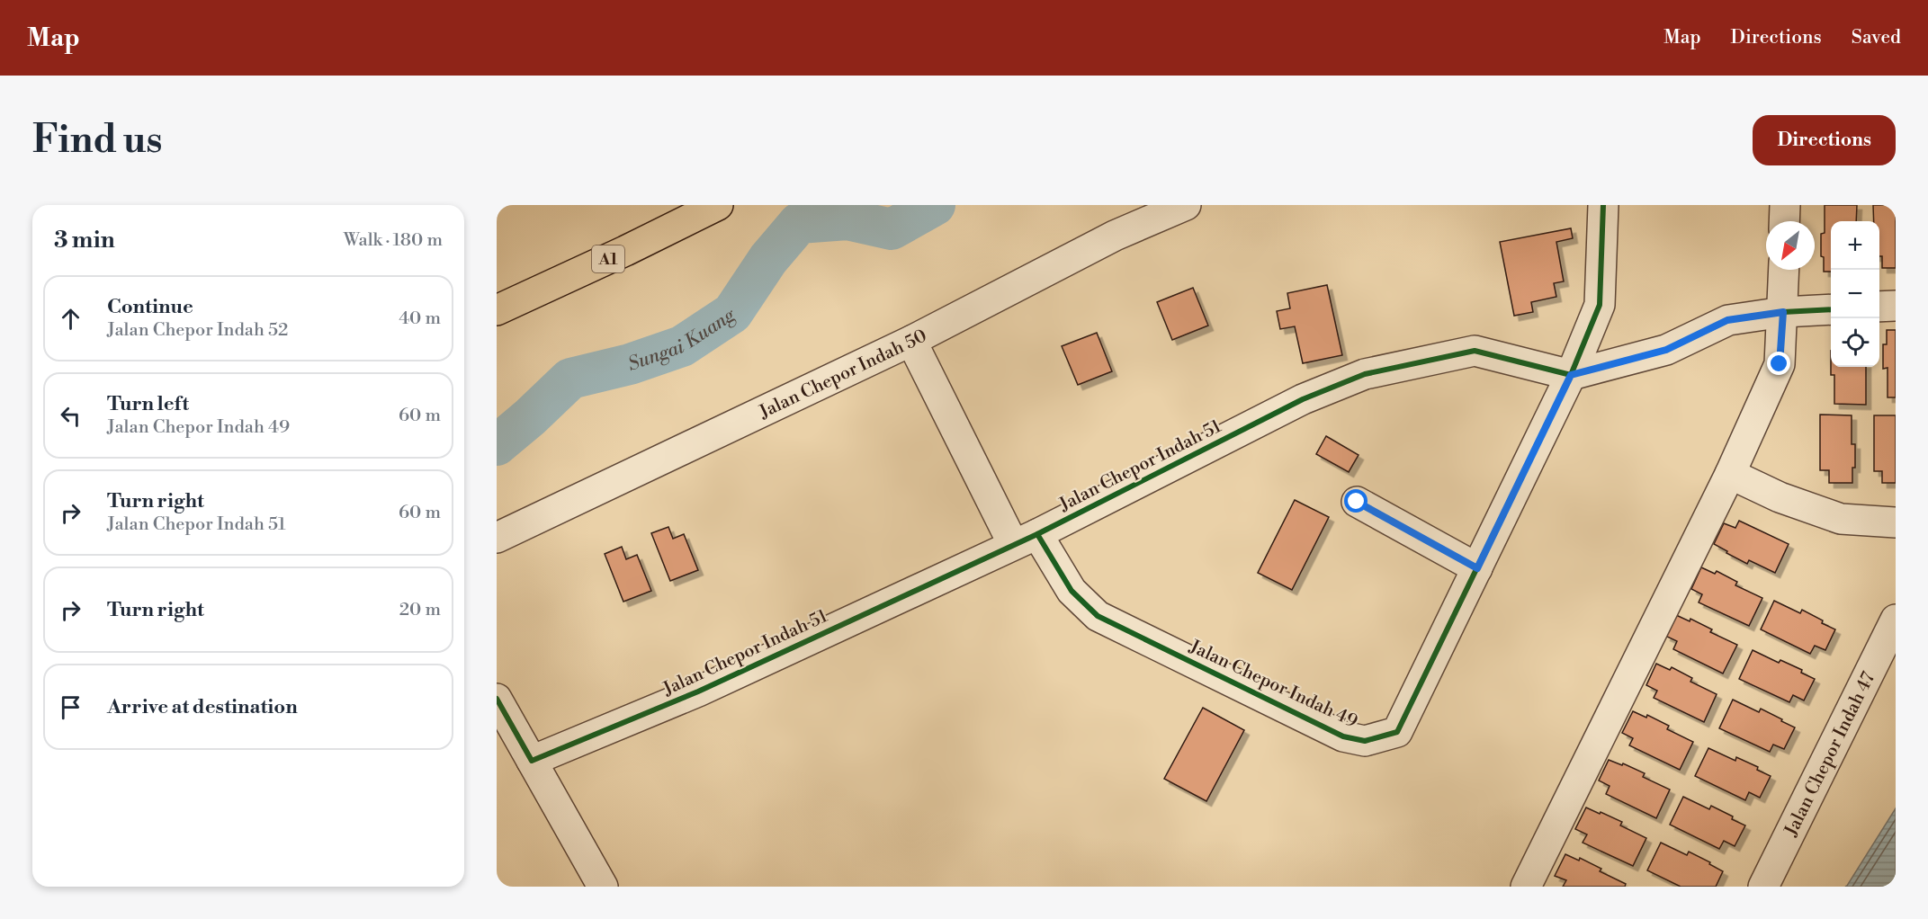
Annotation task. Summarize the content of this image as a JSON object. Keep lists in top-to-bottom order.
{
  "streets": {
    "main road": ["A1"],
    "street": [
      "Jalan Chepor Indah 50",
      "Jalan Chepor Indah 51",
      "Jalan Chepor Indah 49",
      "Jalan Chepor Indah 47"
    ]
  },
  "crossings": [
    ["Jalan Chepor Indah 50", "Jalan Chepor Indah 49"],
    ["Jalan Chepor Indah 51", "Jalan Chepor Indah 49"]
  ],
  "water": ["Sungai Kuang"],
  "north": "bottom left",
  "page": {
    "header": "Map",
    "nav": ["Map", "Directions", "Saved"],
    "buttons": "Directions",
    "title": "Find us",
    "heading": ["3 min", "Walk · 180 m"],
    "map_buttons": ["+", "−"],
    "list": [
      ["Continue", "Jalan Chepor Indah 52", "40 m"],
      ["Turn left", "Jalan Chepor Indah 49", "60 m"],
      ["Turn right", "Jalan Chepor Indah 51", "60 m"],
      ["Turn right", "20 m"],
      "Arrive at destination"
    ]
  }
}
